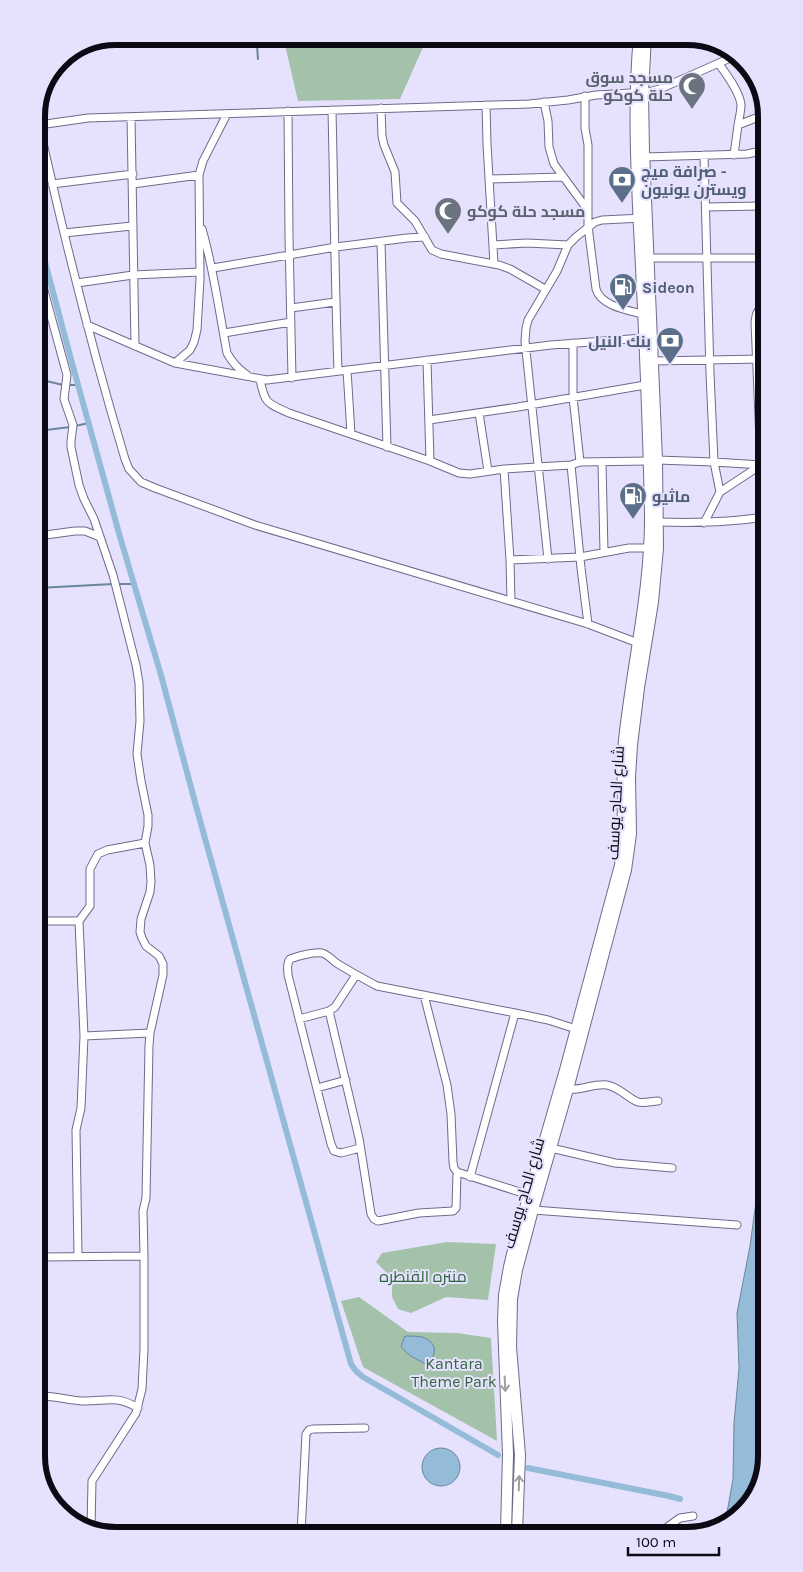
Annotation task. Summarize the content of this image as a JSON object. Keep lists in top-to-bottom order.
{
  "streets": {
    "main road": ["شارع الحاج يوسف"]
  },
  "parks": ["منتره القنطره", "Kantara Theme Park"],
  "places": {
    "mosque": ["مسجد سوق حلة كوكو", "مسجد حلة كوكو"],
    "bank": ["صرافة ميج - ويسترن يونيون", "بنك النيل"],
    "fuel station": ["Sideon", "ماثيو"]
  },
  "scale_bar": "100 m"
}
